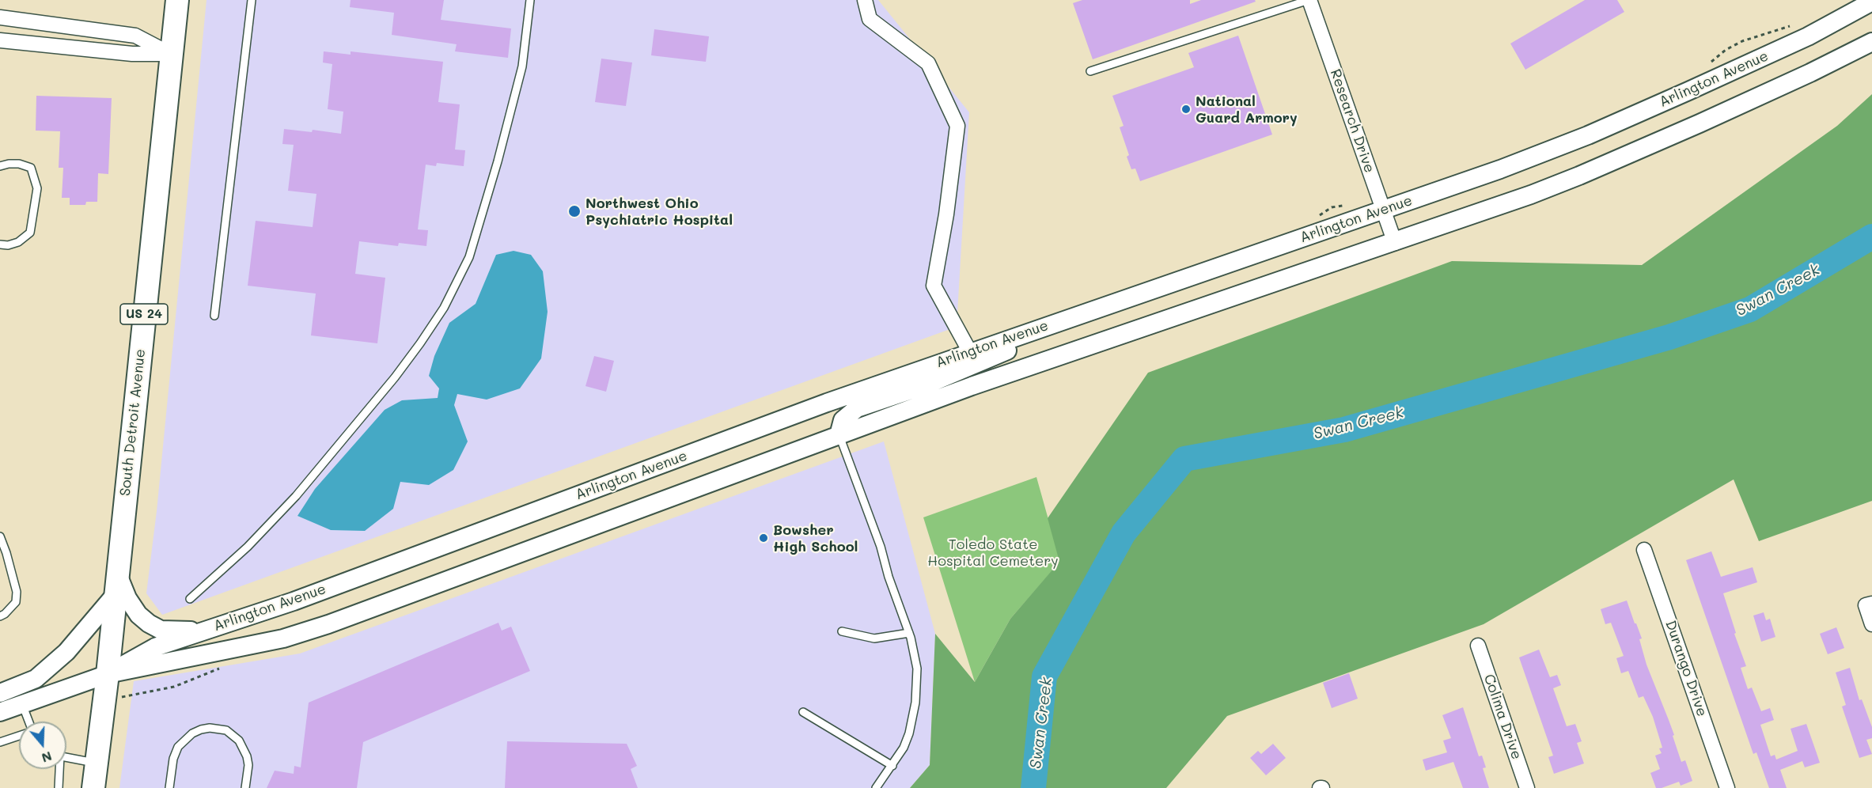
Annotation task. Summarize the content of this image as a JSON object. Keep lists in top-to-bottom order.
{
  "streets": {
    "main road": ["US 24", "South Detroit Avenue"],
    "street": [
      "Arlington Avenue",
      "Research Drive",
      "Durango Drive",
      "Colima Drive"
    ]
  },
  "crossings": [
    ["Arlington Avenue", "Research Drive"],
    ["Arlington Avenue", "South Detroit Avenue"]
  ],
  "water": ["Swan Creek"],
  "parks": ["Toledo State Hospital Cemetery"],
  "places": ["National Guard Armory", "Northwest Ohio Psychiatric Hospital", "Bowsher High School"],
  "north": "bottom"
}
